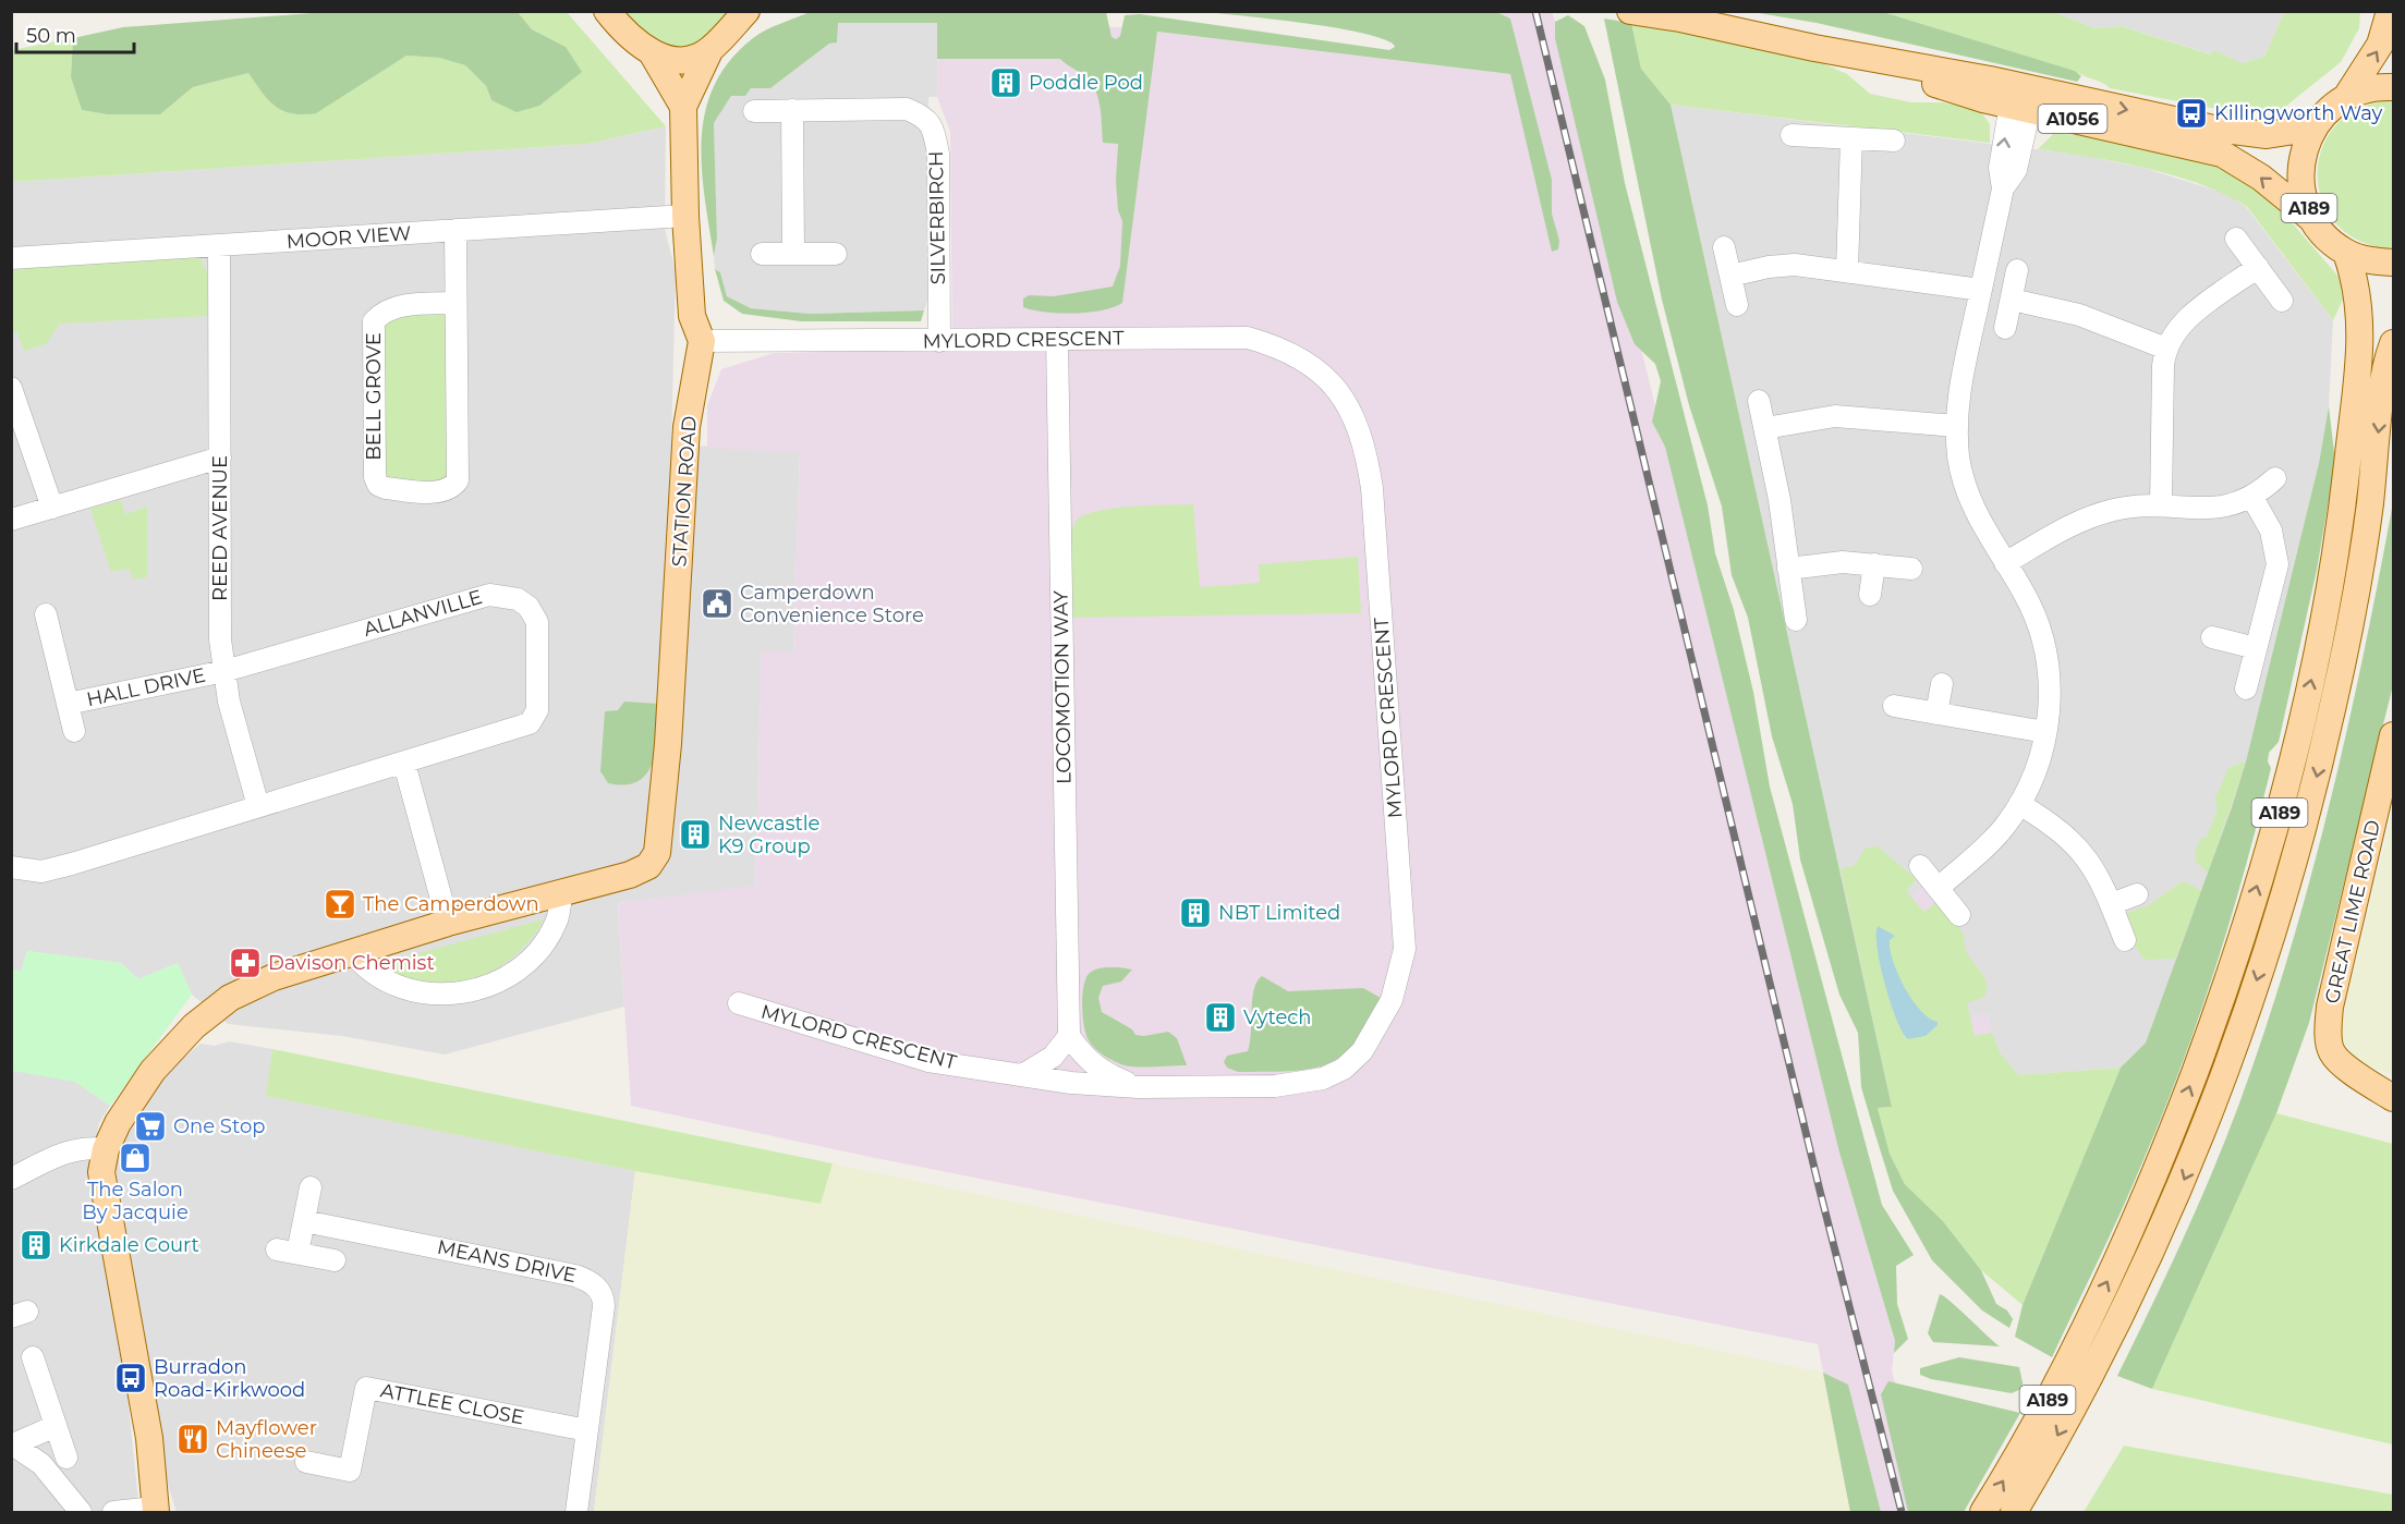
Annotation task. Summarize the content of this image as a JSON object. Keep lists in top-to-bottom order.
{
  "streets": {
    "main road": [
      "A1056",
      "A189",
      "STATION ROAD",
      "GREAT LIME ROAD"
    ],
    "street": [
      "SILVERBIRCH",
      "MOOR VIEW",
      "MYLORD CRESCENT",
      "BELL GROVE",
      "REED AVENUE",
      "ALLANVILLE",
      "HALL DRIVE",
      "LOCOMOTION WAY",
      "MEANS DRIVE",
      "ATTLEE CLOSE"
    ]
  },
  "crossings": [
    ["A1056", "A189"],
    ["SILVERBIRCH", "MYLORD CRESCENT"],
    ["MOOR VIEW", "STATION ROAD"],
    ["MOOR VIEW", "REED AVENUE"],
    ["MYLORD CRESCENT", "STATION ROAD"],
    ["MYLORD CRESCENT", "LOCOMOTION WAY"],
    ["REED AVENUE", "ALLANVILLE"],
    ["REED AVENUE", "HALL DRIVE"],
    ["ALLANVILLE", "HALL DRIVE"],
    ["MEANS DRIVE", "ATTLEE CLOSE"]
  ],
  "places": {
    "building": [
      "Poddle Pod",
      "Newcastle K9 Group",
      "NBT Limited",
      "Vytech",
      "Kirkdale Court"
    ],
    "bus stop": ["Killingworth Way", "Burradon Road-Kirkwood"],
    "public building": ["Camperdown Convenience Store"],
    "bar": ["The Camperdown"],
    "pharmacy": ["Davison Chemist"],
    "supermarket": ["One Stop"],
    "shop": ["The Salon By Jacquie"],
    "restaurant": ["Mayflower Chineese"]
  },
  "scale_bar": "50 m"
}
